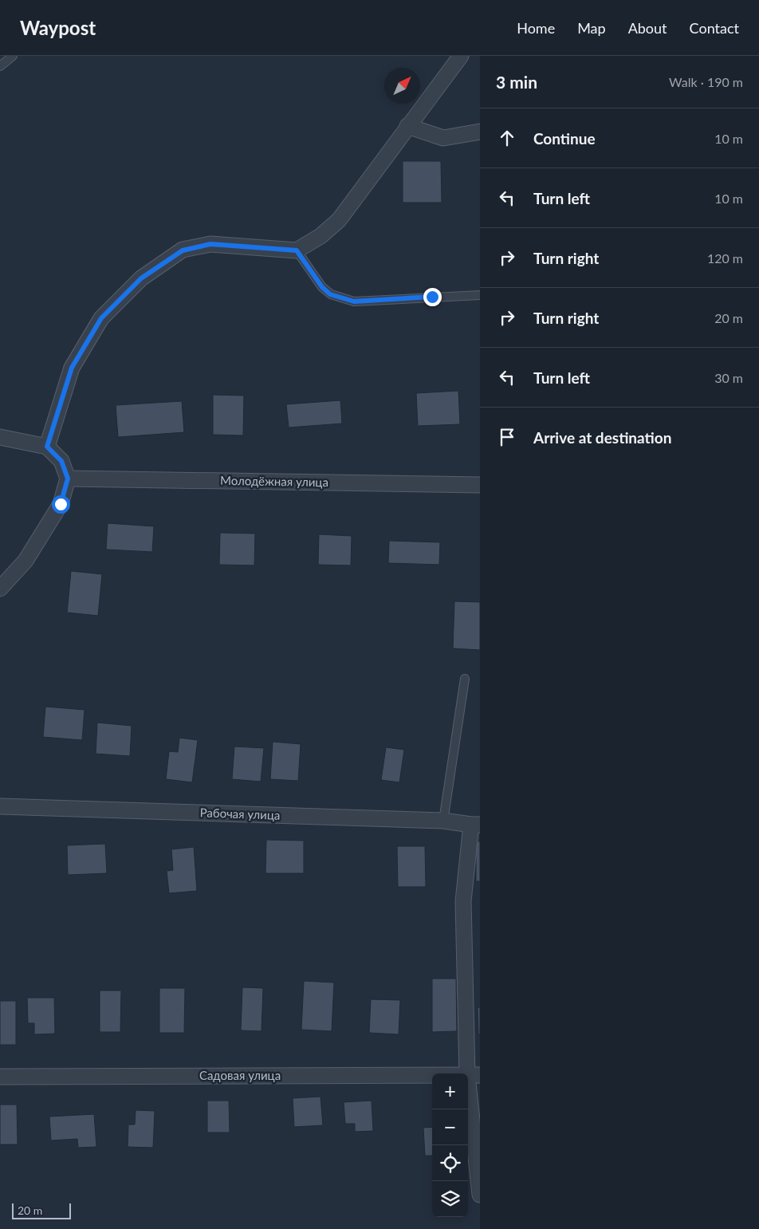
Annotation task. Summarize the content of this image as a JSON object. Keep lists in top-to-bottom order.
{
  "streets": {
    "street": ["Молодёжная улица", "Рабочая улица", "Садовая улица"]
  },
  "scale_bar": "20 m",
  "north": "top right",
  "page": {
    "header": "Waypost",
    "nav": [
      "Home",
      "Map",
      "About",
      "Contact"
    ],
    "heading": ["3 min", "Walk · 190 m"],
    "list": [
      ["Continue", "10 m"],
      ["Turn left", "10 m"],
      ["Turn right", "120 m"],
      ["Turn right", "20 m"],
      ["Turn left", "30 m"],
      "Arrive at destination"
    ],
    "map_buttons": ["+", "−"],
    "scale": "20 m"
  }
}
